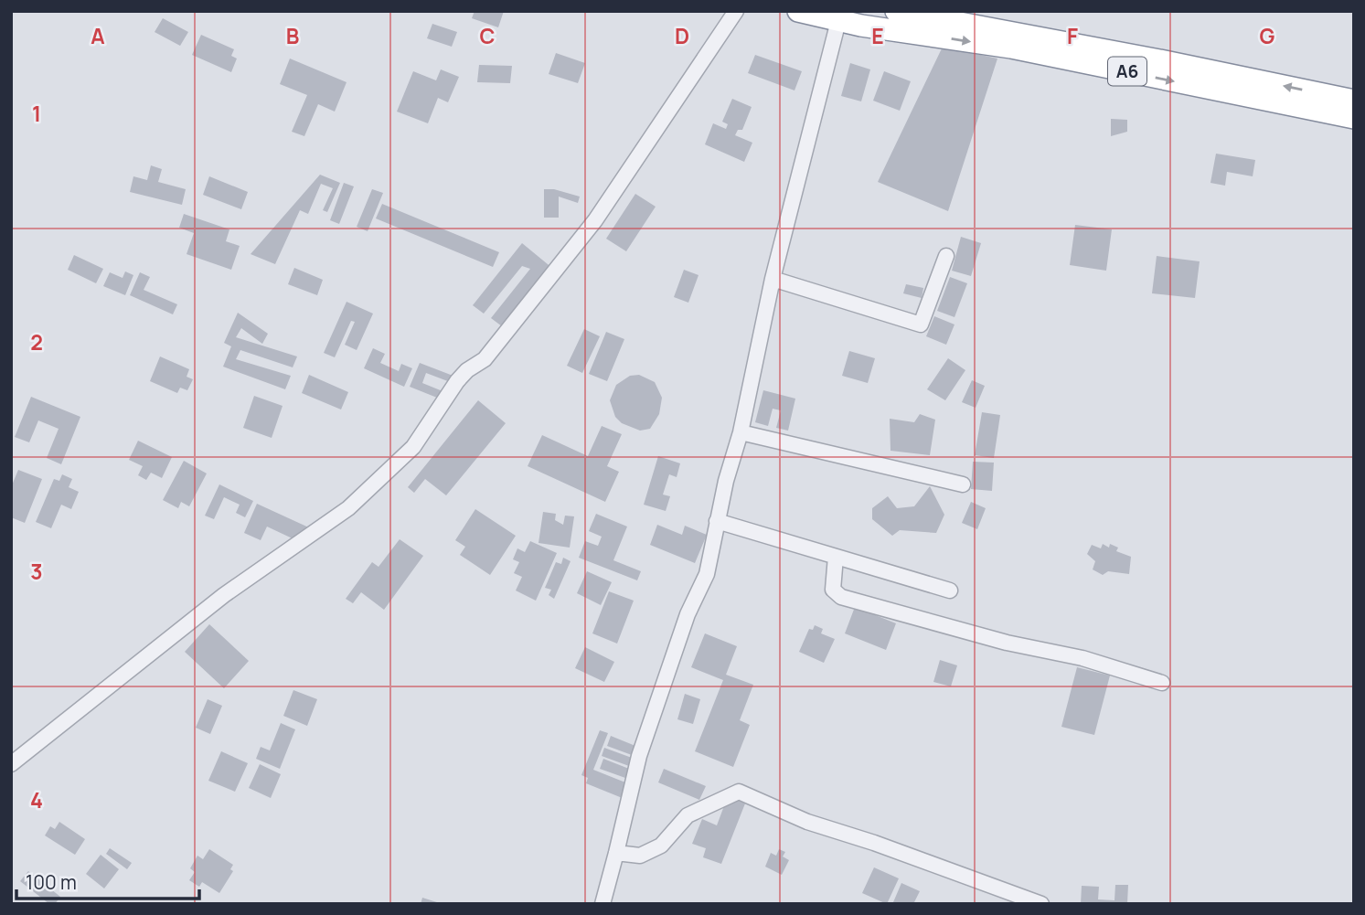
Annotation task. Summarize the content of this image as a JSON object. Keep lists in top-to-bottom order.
{
  "streets": {
    "highway": ["A6"]
  },
  "scale_bar": "100 m",
  "grid": {
    "columns": [
      "A",
      "B",
      "C",
      "D",
      "E",
      "F",
      "G"
    ],
    "rows": [
      "1",
      "2",
      "3",
      "4"
    ]
  }
}
